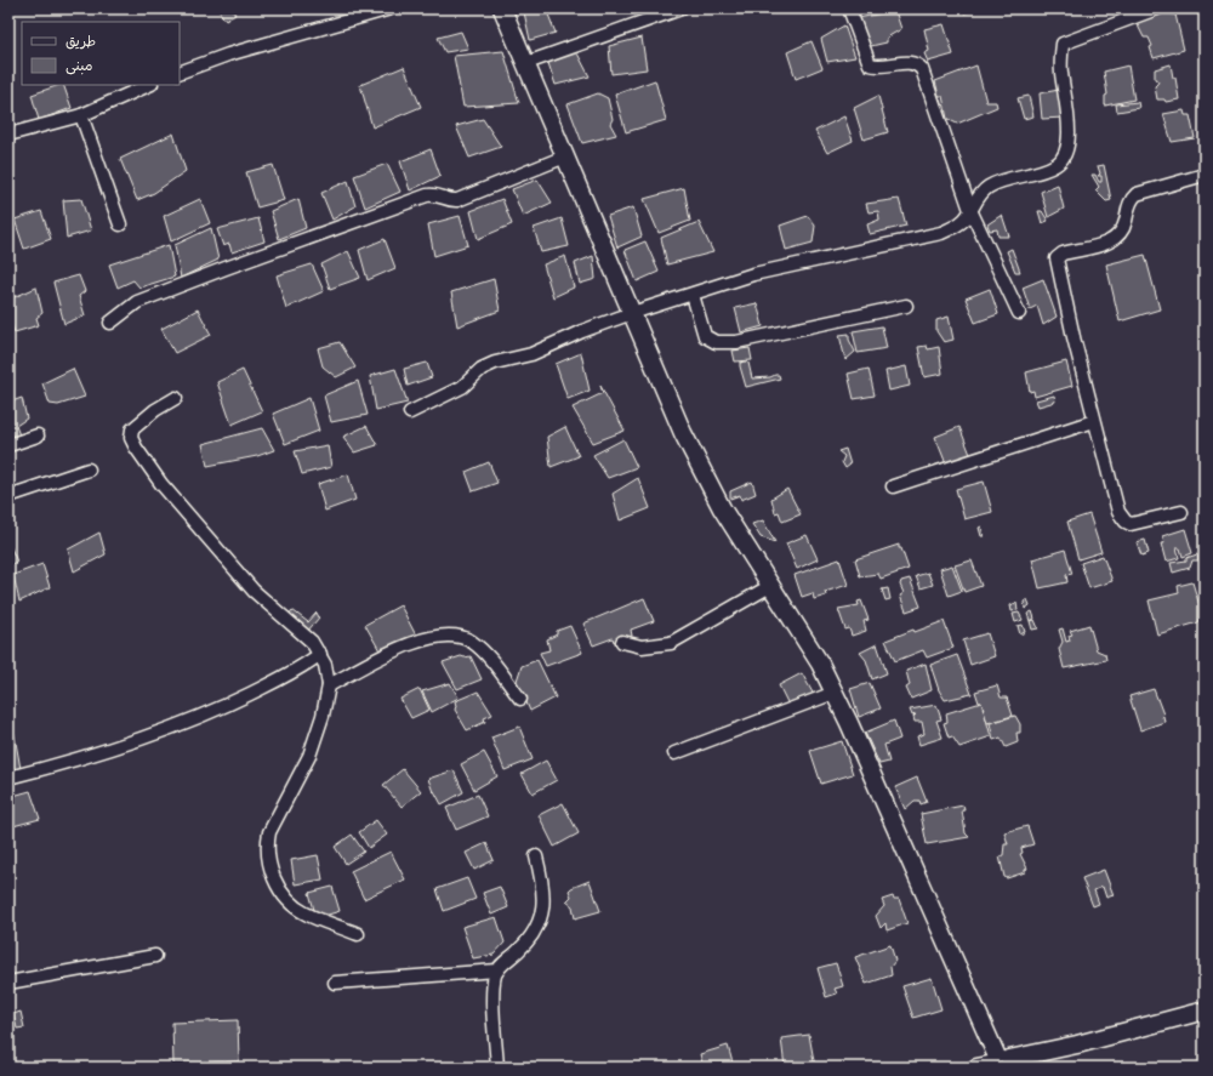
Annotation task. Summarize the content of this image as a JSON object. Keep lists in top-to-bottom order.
{
  "legend": ["طريق", "مبنى"]
}
